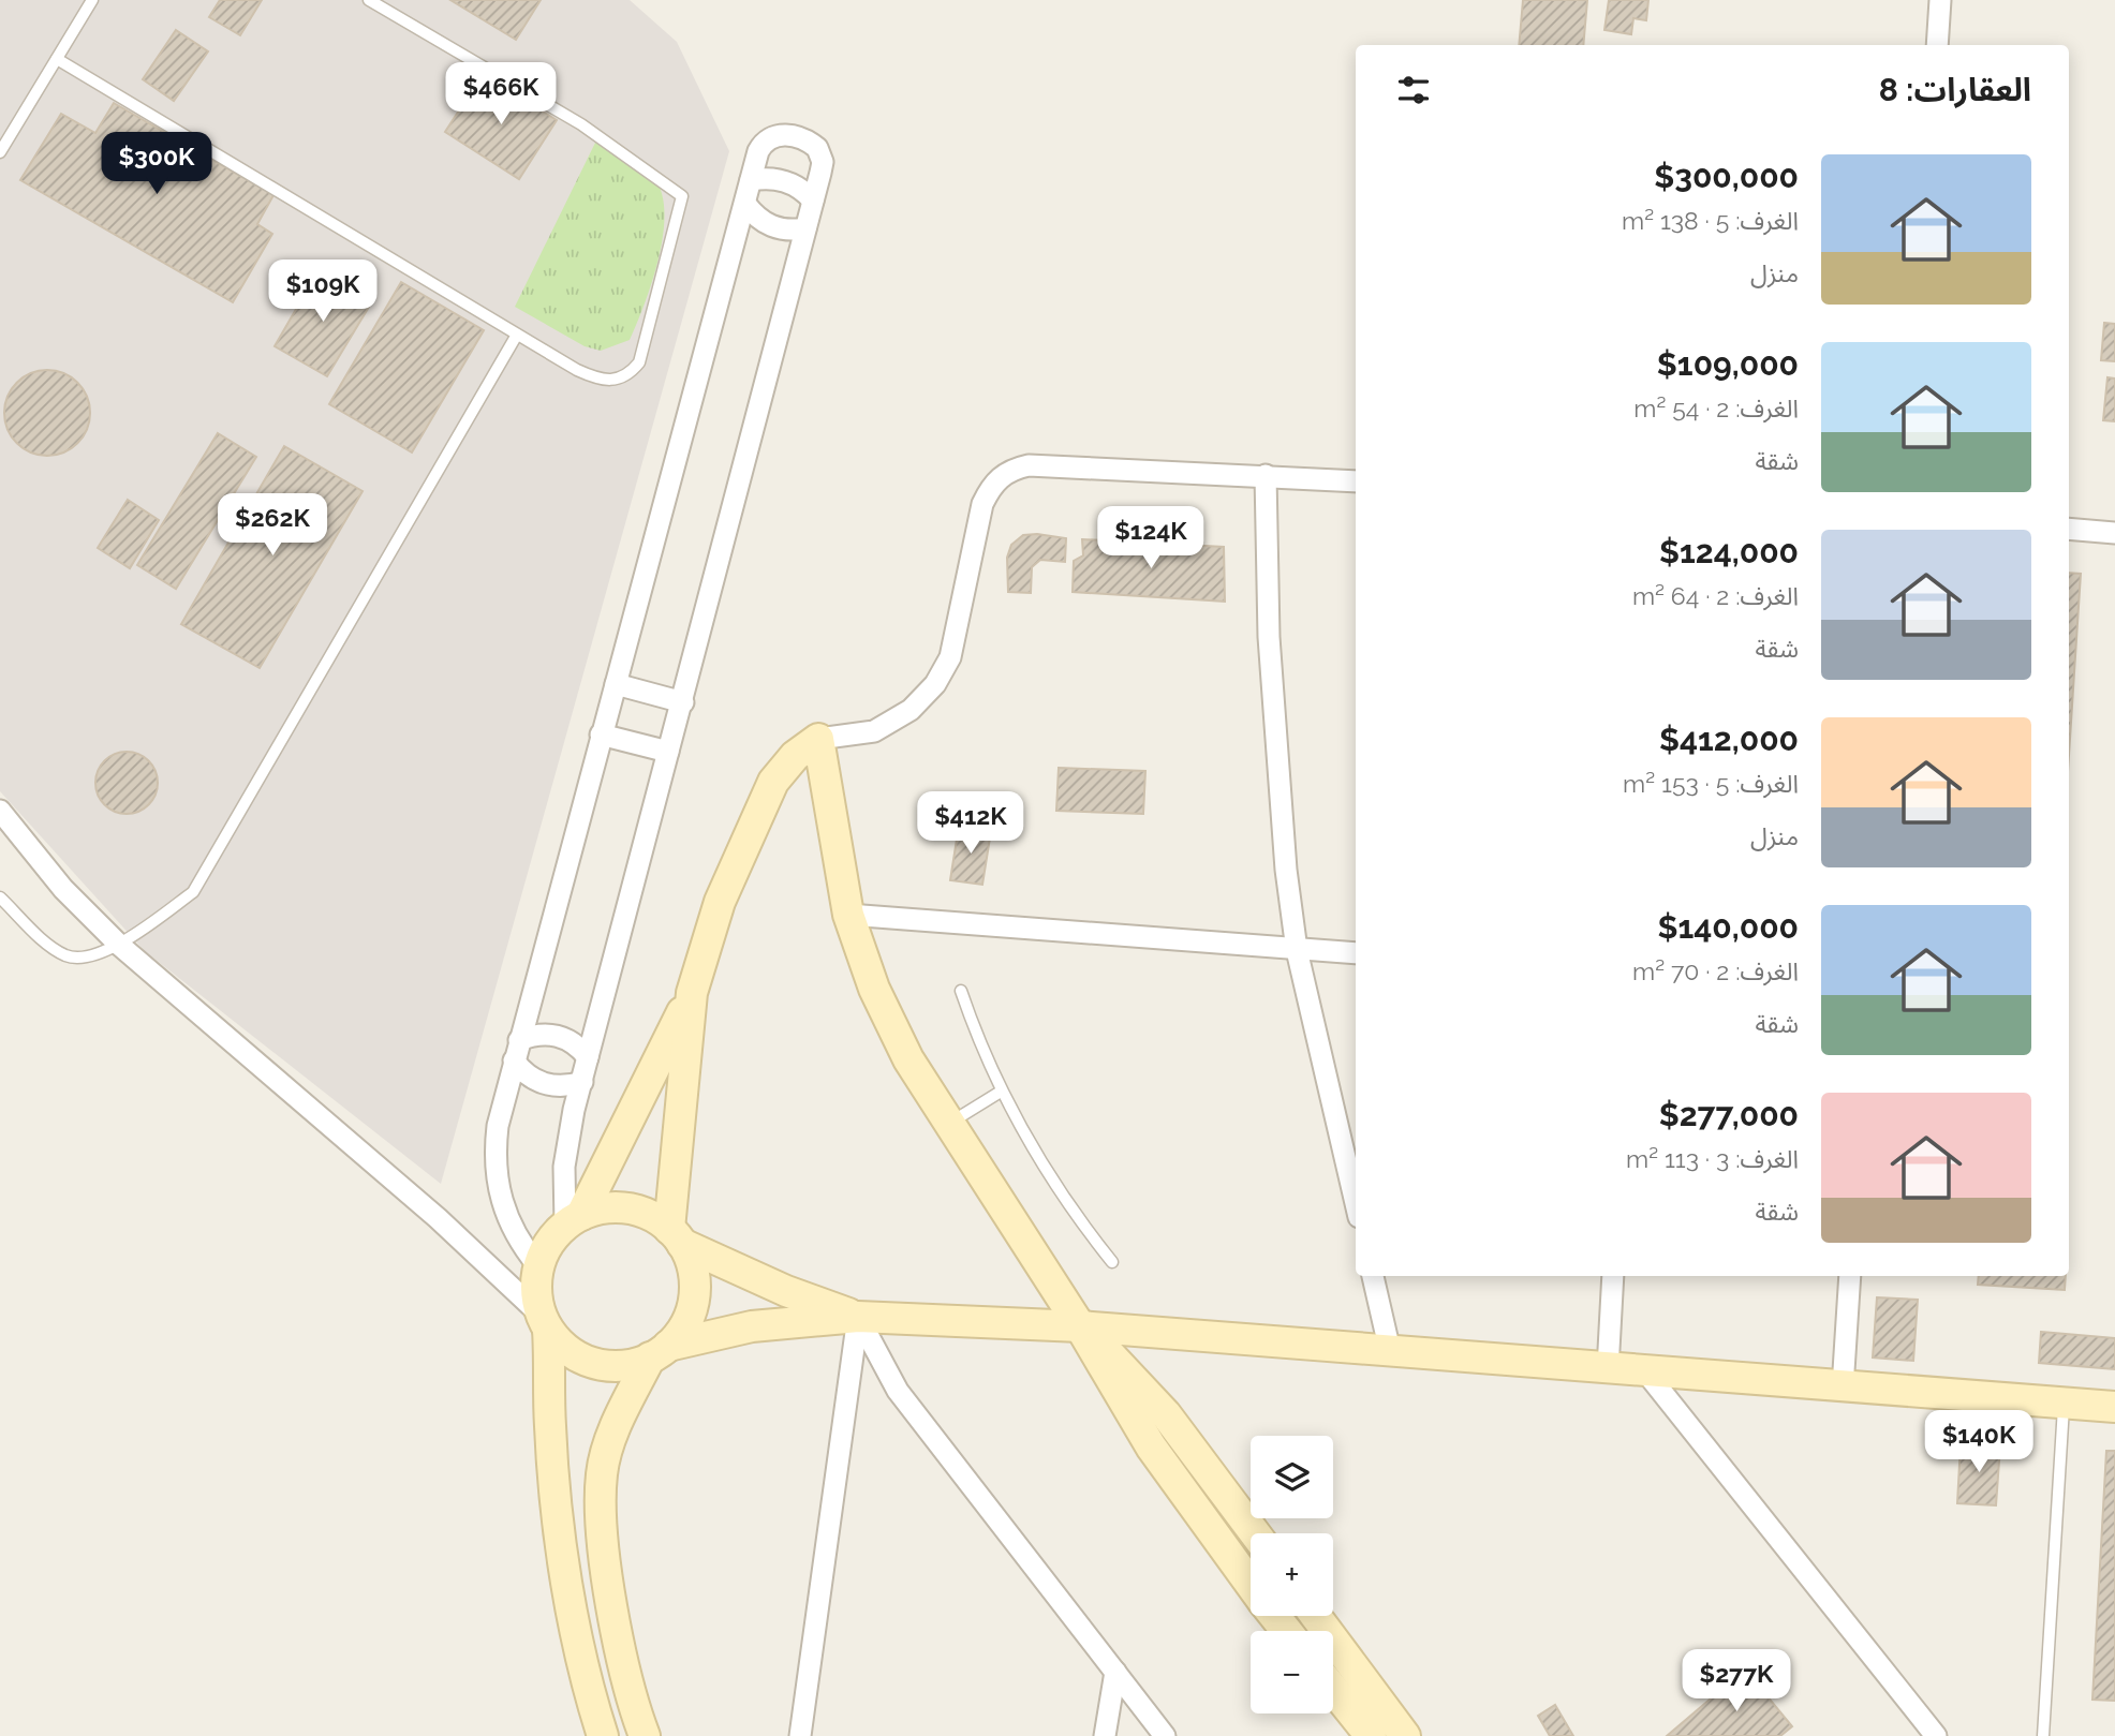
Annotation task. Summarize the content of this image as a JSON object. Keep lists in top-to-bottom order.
{
  "page": {
    "heading": "العقارات: 8",
    "price": [
      "$466K",
      "$300K",
      "$109K",
      "$262K",
      "$124K",
      "$412K",
      "$140K",
      "$277K"
    ],
    "list": [
      {
        "name": "$300,000",
        "note": "الغرف: 5 · 138 m² · منزل"
      },
      {
        "name": "$109,000",
        "note": "الغرف: 2 · 54 m² · شقة"
      },
      {
        "name": "$124,000",
        "note": "الغرف: 2 · 64 m² · شقة"
      },
      {
        "name": "$412,000",
        "note": "الغرف: 5 · 153 m² · منزل"
      },
      {
        "name": "$140,000",
        "note": "الغرف: 2 · 70 m² · شقة"
      },
      {
        "name": "$277,000",
        "note": "الغرف: 3 · 113 m² · شقة"
      }
    ],
    "map_buttons": ["+", "−"]
  }
}
